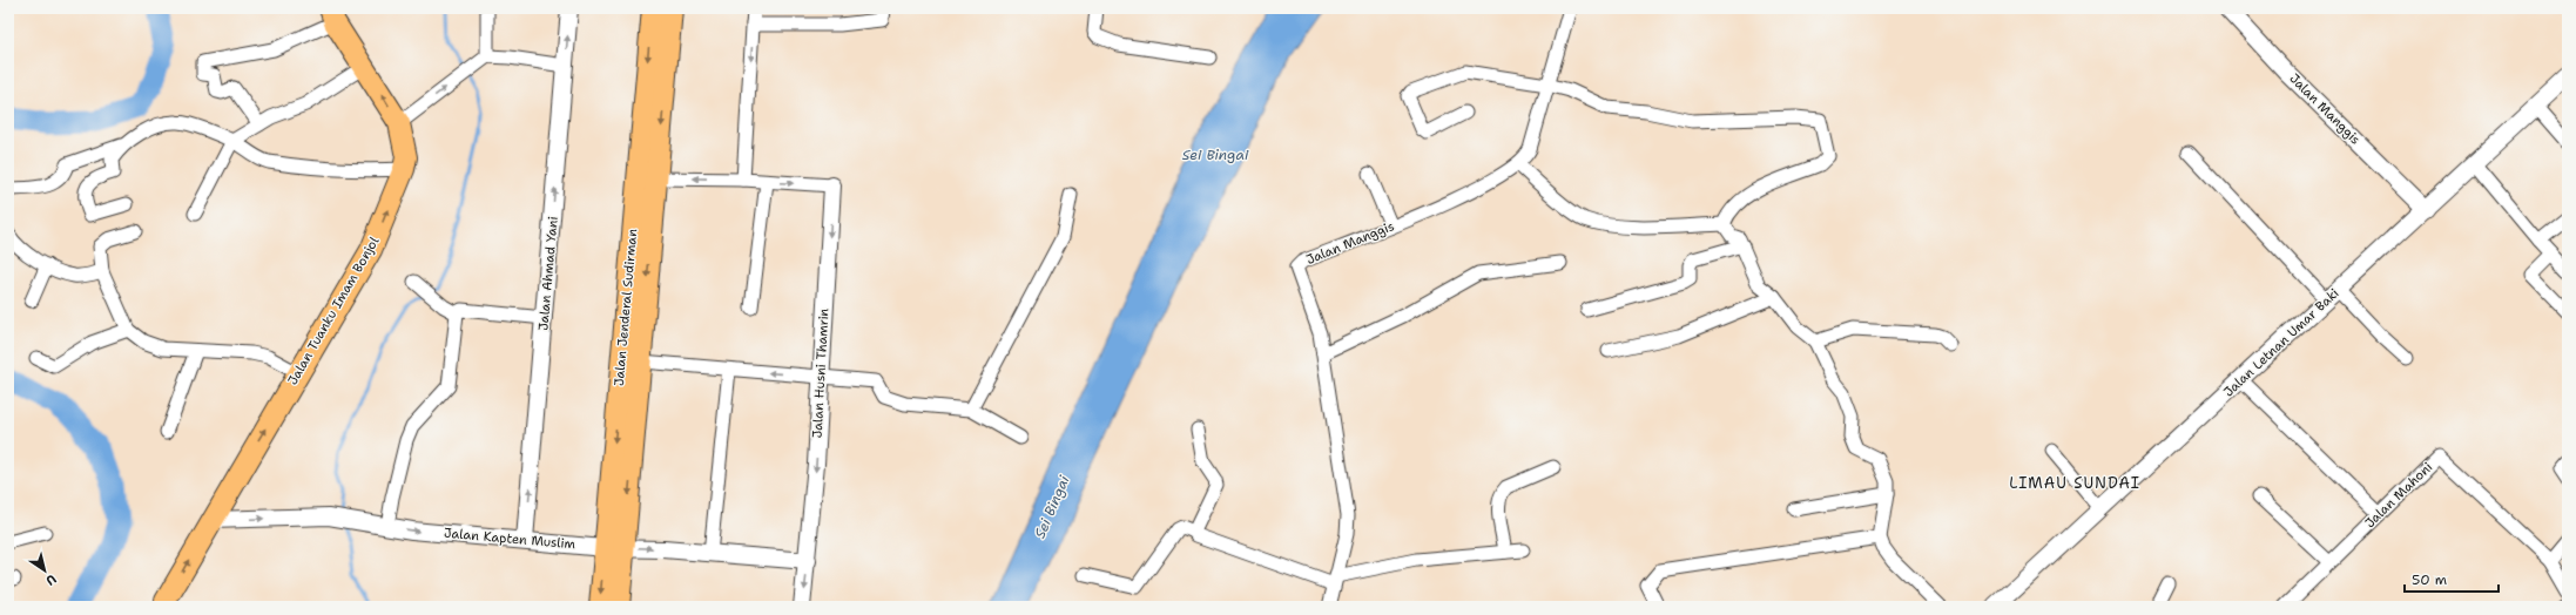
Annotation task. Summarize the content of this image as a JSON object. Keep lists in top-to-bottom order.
{
  "streets": {
    "main road": ["Jalan Jenderal Sudirman", "Jalan Tuanku Imam Bonjol"],
    "street": [
      "Jalan Manggis",
      "Jalan Ahmad Yani",
      "Jalan Letnan Umar Baki",
      "Jalan Husni Thamrin",
      "Jalan Mahoni",
      "Jalan Kapten Muslim"
    ]
  },
  "crossings": [
    ["Jalan Manggis", "Jalan Letnan Umar Baki"],
    ["Jalan Ahmad Yani", "Jalan Kapten Muslim"],
    ["Jalan Jenderal Sudirman", "Jalan Kapten Muslim"],
    ["Jalan Tuanku Imam Bonjol", "Jalan Kapten Muslim"],
    ["Jalan Husni Thamrin", "Jalan Kapten Muslim"]
  ],
  "one_way": ["Jalan Tuanku Imam Bonjol", "Jalan Kapten Muslim"],
  "districts": ["LIMAU SUNDAI"],
  "water": ["Sei Bingai"],
  "scale_bar": "50 m",
  "north": "bottom right"
}
